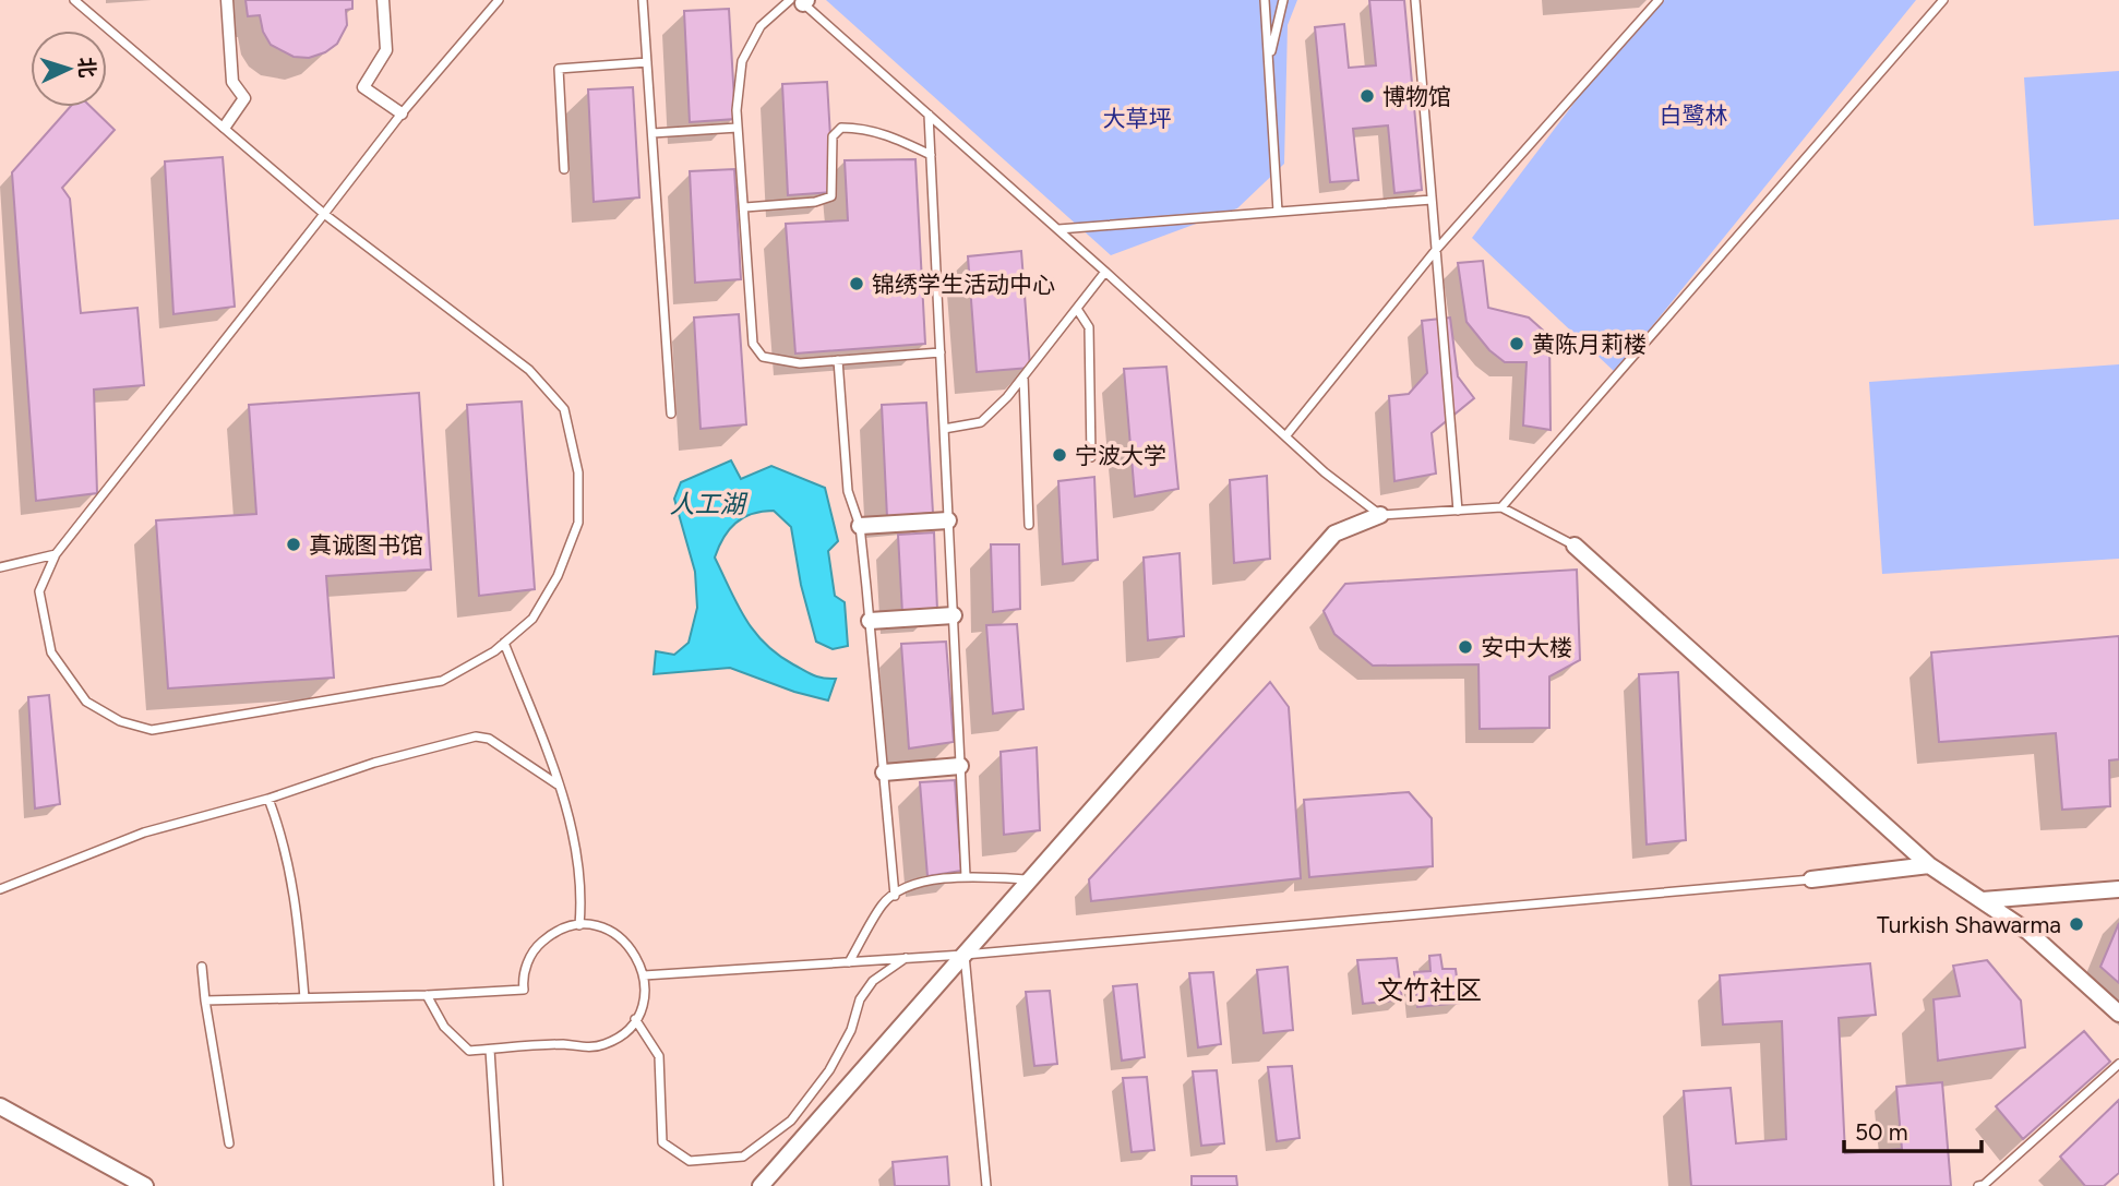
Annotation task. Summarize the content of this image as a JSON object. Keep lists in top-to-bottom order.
{
  "districts": ["文竹社区"],
  "water": ["人工湖"],
  "parks": ["白鹭林", "大草坪"],
  "places": [
    "博物馆",
    "锦绣学生活动中心",
    "黄陈月莉楼",
    "宁波大学",
    "真诚图书馆",
    "安中大楼",
    "Turkish Shawarma"
  ],
  "scale_bar": "50 m",
  "north": "right"
}
